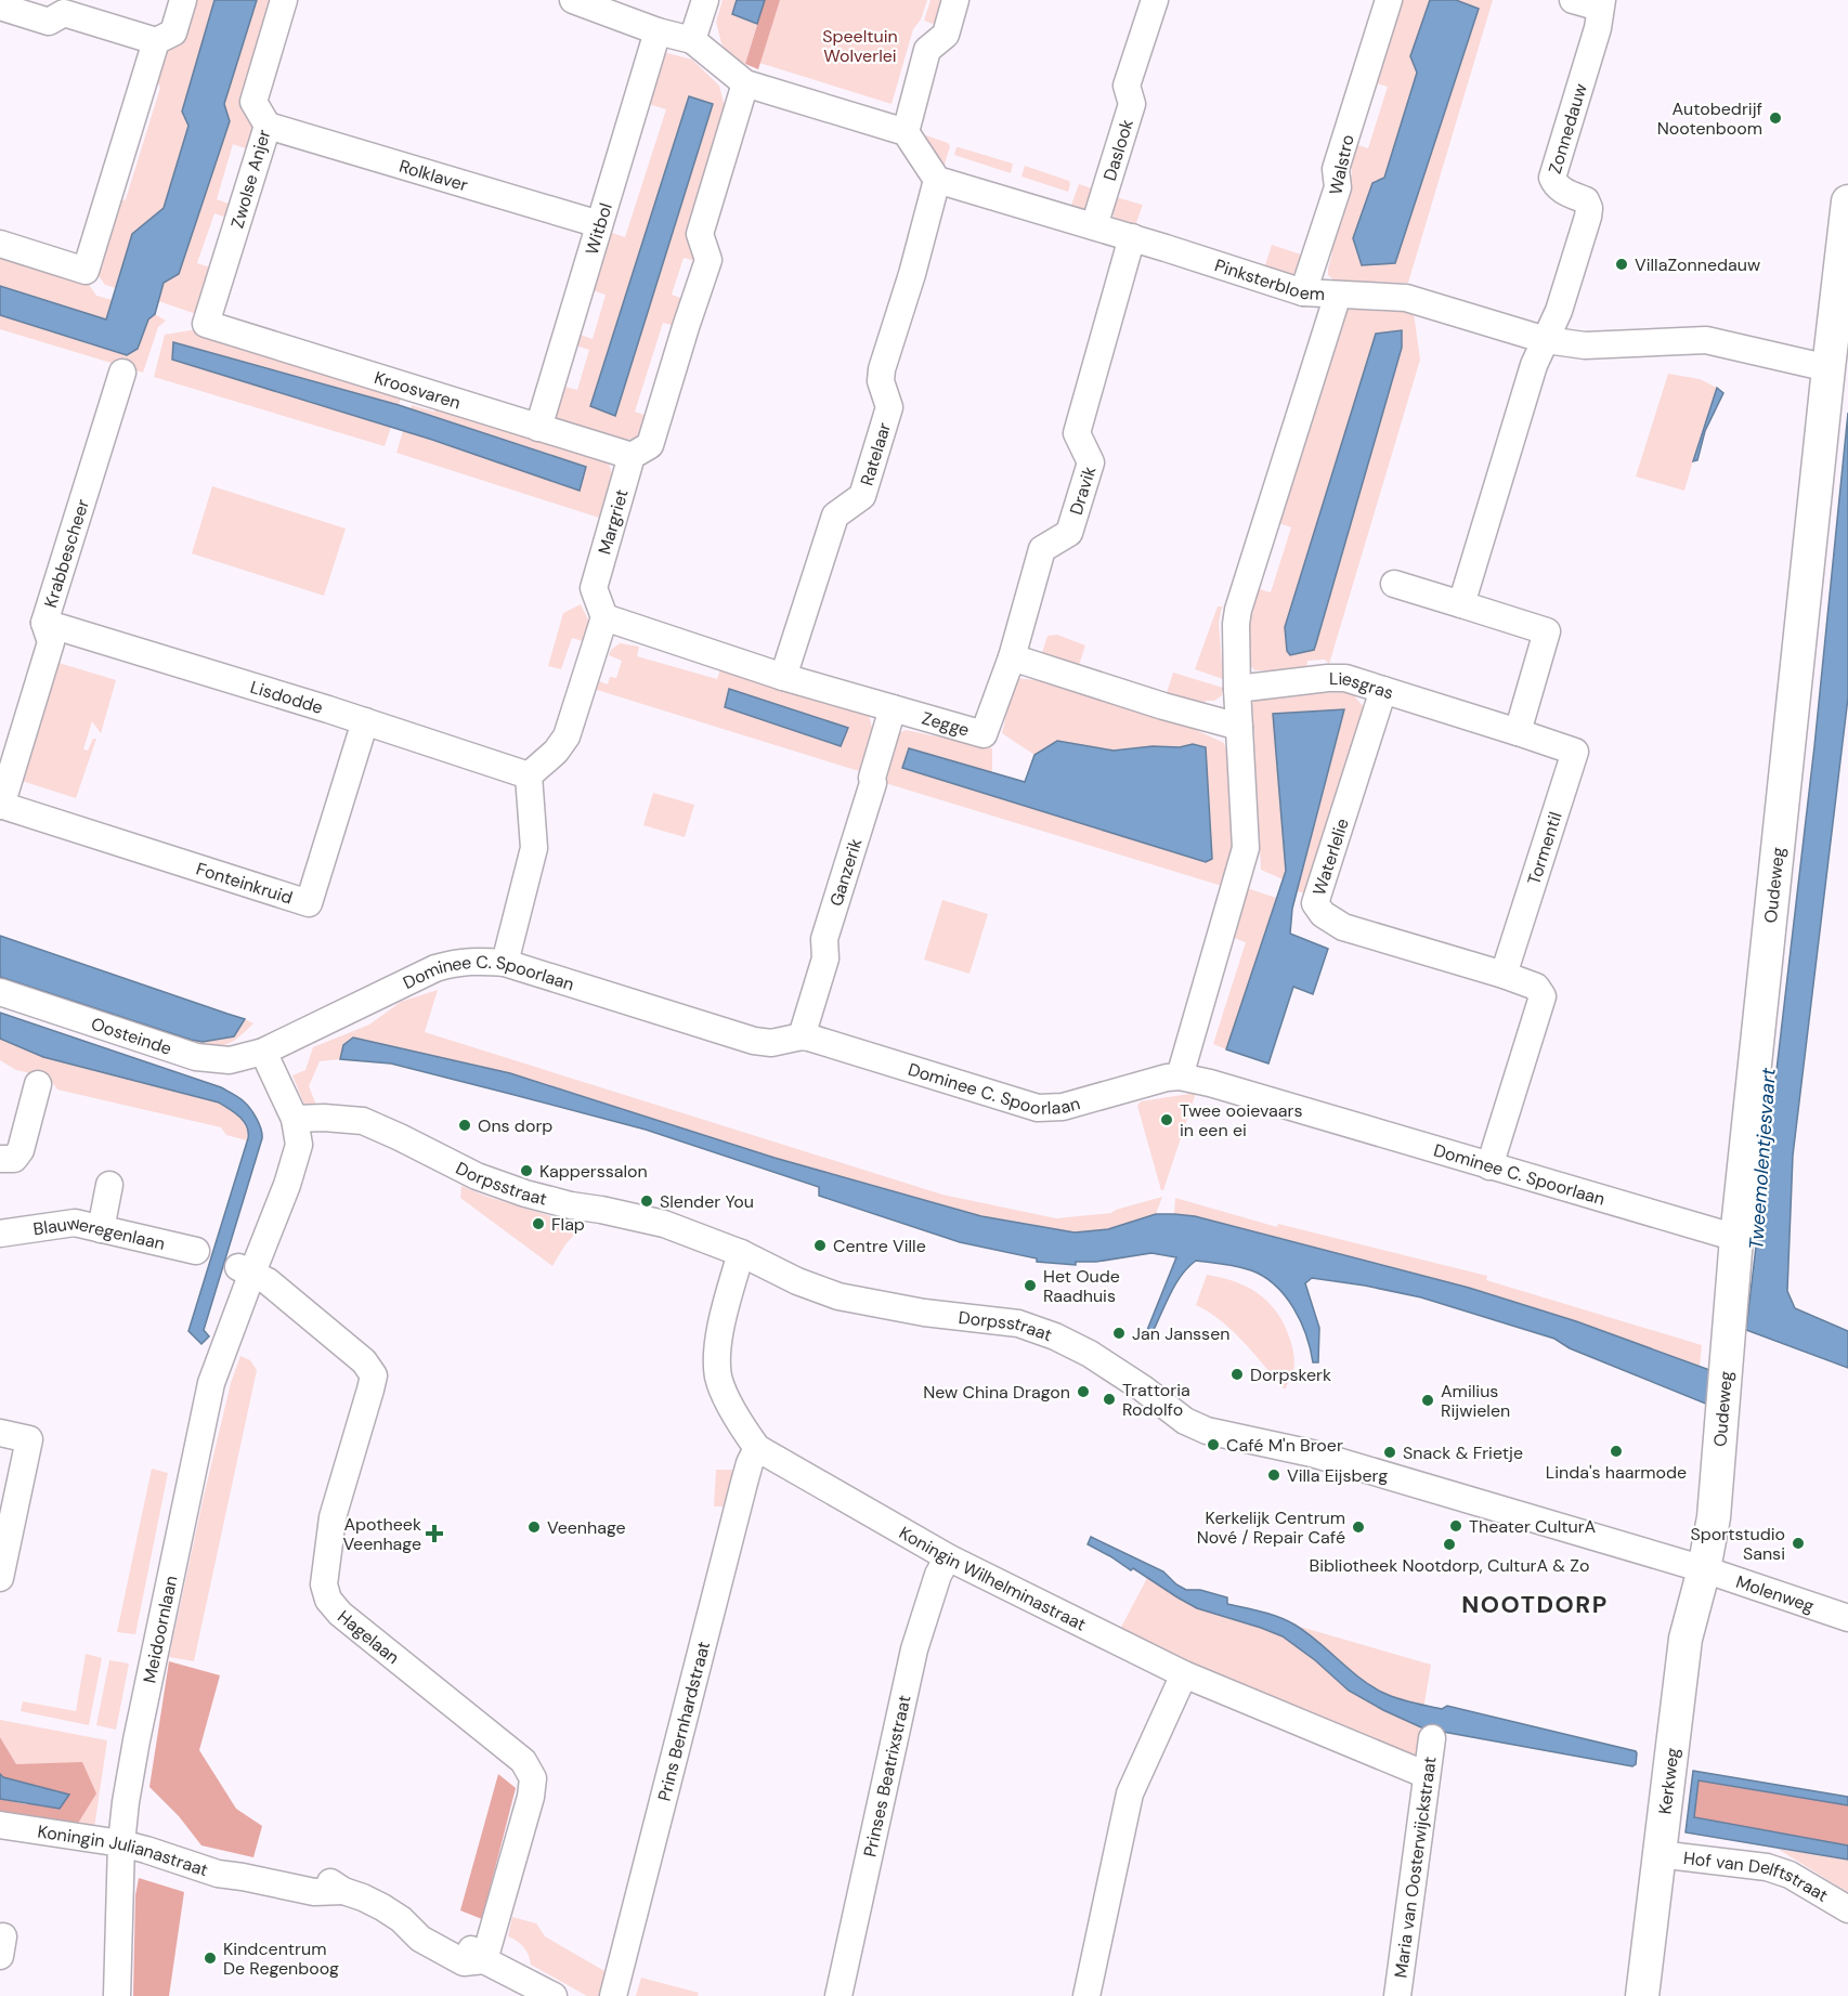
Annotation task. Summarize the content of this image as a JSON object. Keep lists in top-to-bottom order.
{
  "streets": {
    "street": [
      "Zonnedauw",
      "Daslook",
      "Walstro",
      "Rolklaver",
      "Zwolse Anjer",
      "Witbol",
      "Pinksterbloem",
      "Kroosvaren",
      "Ratelaar",
      "Dravik",
      "Margriet",
      "Krabbescheer",
      "Liesgras",
      "Lisdodde",
      "Zegge",
      "Tormentil",
      "Waterlelie",
      "Ganzerik",
      "Fonteinkruid",
      "Oudeweg",
      "Dominee C. Spoorlaan",
      "Oosteinde",
      "Dorpsstraat",
      "Blauweregenlaan",
      "Koningin Wilhelminastraat",
      "Molenweg",
      "Meidoornlaan",
      "Hagelaan",
      "Prins Bernhardstraat",
      "Prinses Beatrixstraat",
      "Kerkweg",
      "Koningin Julianastraat",
      "Maria van Oosterwijckstraat",
      "Hof van Delftstraat"
    ]
  },
  "crossings": [
    ["Zonnedauw", "Pinksterbloem"],
    ["Daslook", "Pinksterbloem"],
    ["Walstro", "Pinksterbloem"],
    ["Rolklaver", "Zwolse Anjer"],
    ["Rolklaver", "Witbol"],
    ["Zwolse Anjer", "Kroosvaren"],
    ["Witbol", "Kroosvaren"],
    ["Pinksterbloem", "Ratelaar"],
    ["Pinksterbloem", "Dravik"],
    ["Pinksterbloem", "Oudeweg"],
    ["Kroosvaren", "Margriet"],
    ["Ratelaar", "Zegge"],
    ["Dravik", "Zegge"],
    ["Margriet", "Zegge"],
    ["Krabbescheer", "Lisdodde"],
    ["Krabbescheer", "Fonteinkruid"],
    ["Liesgras", "Tormentil"],
    ["Liesgras", "Waterlelie"],
    ["Lisdodde", "Fonteinkruid"],
    ["Zegge", "Ganzerik"],
    ["Tormentil", "Waterlelie"],
    ["Ganzerik", "Dominee C. Spoorlaan"],
    ["Oudeweg", "Dominee C. Spoorlaan"],
    ["Oudeweg", "Dorpsstraat"],
    ["Oudeweg", "Molenweg"],
    ["Oudeweg", "Kerkweg"],
    ["Dominee C. Spoorlaan", "Oosteinde"],
    ["Dominee C. Spoorlaan", "Meidoornlaan"],
    ["Oosteinde", "Meidoornlaan"],
    ["Dorpsstraat", "Koningin Wilhelminastraat"],
    ["Dorpsstraat", "Molenweg"],
    ["Dorpsstraat", "Meidoornlaan"],
    ["Dorpsstraat", "Kerkweg"],
    ["Koningin Wilhelminastraat", "Prins Bernhardstraat"],
    ["Koningin Wilhelminastraat", "Prinses Beatrixstraat"],
    ["Koningin Wilhelminastraat", "Maria van Oosterwijckstraat"],
    ["Molenweg", "Kerkweg"],
    ["Meidoornlaan", "Hagelaan"],
    ["Meidoornlaan", "Koningin Julianastraat"],
    ["Hagelaan", "Koningin Julianastraat"],
    ["Kerkweg", "Hof van Delftstraat"]
  ],
  "districts": ["NOOTDORP"],
  "water": ["Tweemolentjesvaart"],
  "parks": ["Speeltuin Wolverlei"],
  "places": {
    "other": [
      "Autobedrijf Nootenboom",
      "VillaZonnedauw",
      "Twee ooievaars in een ei",
      "Ons dorp",
      "Kapperssalon",
      "Slender You",
      "Flap",
      "Centre Ville",
      "Het Oude Raadhuis",
      "Jan Janssen",
      "Dorpskerk",
      "New China Dragon",
      "Trattoria Rodolfo",
      "Amilius Rijwielen",
      "Café M'n Broer",
      "Linda's haarmode",
      "Snack & Frietje",
      "Villa Eijsberg",
      "Theater CulturA",
      "Veenhage",
      "Kerkelijk Centrum Nové / Repair Café",
      "Sportstudio Sansi",
      "Bibliotheek Nootdorp, CulturA & Zo",
      "Kindcentrum De Regenboog"
    ],
    "health": ["Apotheek Veenhage"]
  }
}
